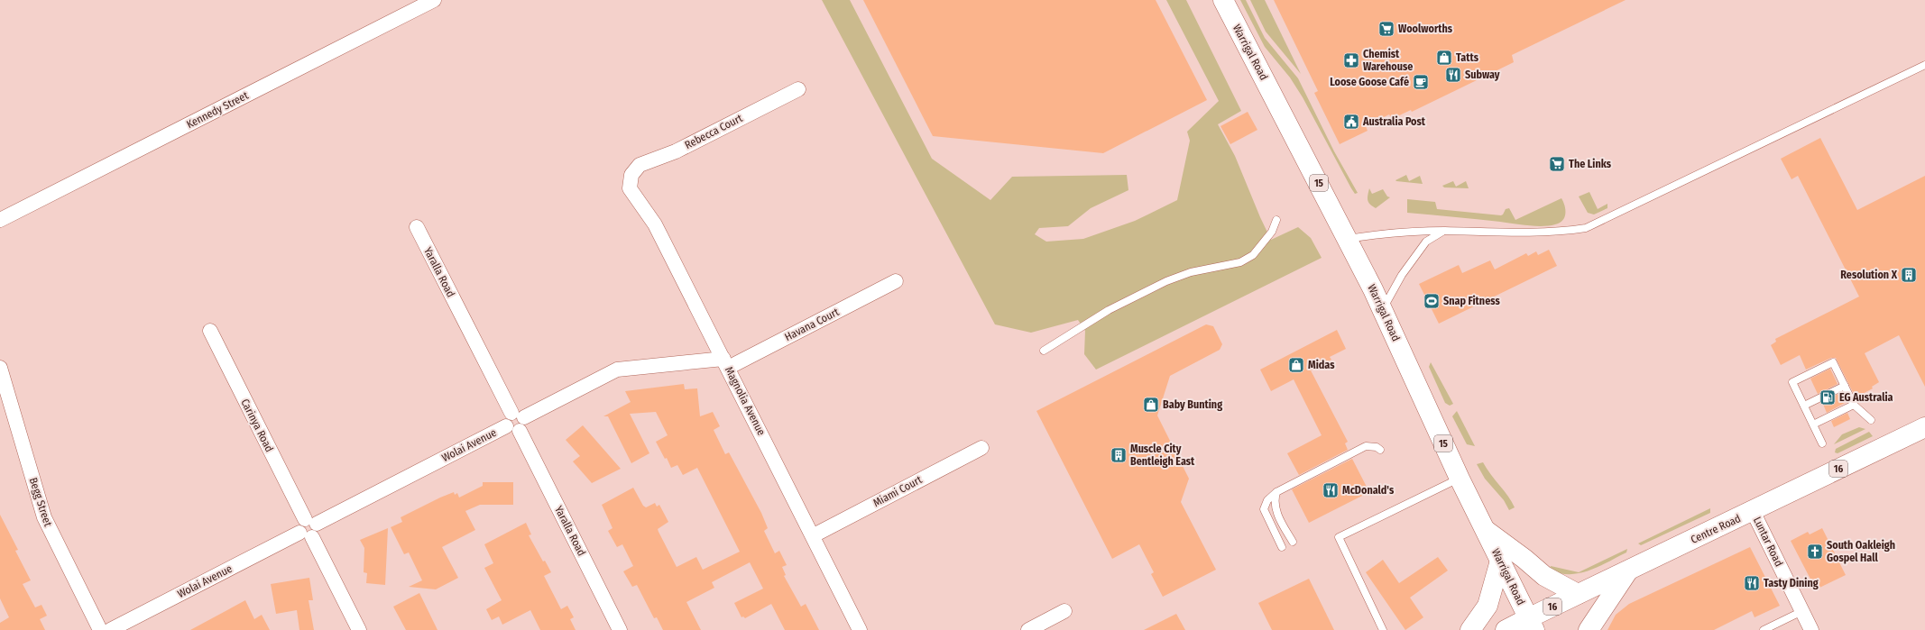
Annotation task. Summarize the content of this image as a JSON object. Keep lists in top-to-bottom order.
{
  "streets": {
    "main road": [
      "Warrigal Road",
      "15",
      "16",
      "Centre Road"
    ],
    "street": [
      "Kennedy Street",
      "Rebecca Court",
      "Yaralla Road",
      "Havana Court",
      "Magnolia Avenue",
      "Carinya Road",
      "Wolai Avenue",
      "Miami Court",
      "Begg Street",
      "Luntar Road"
    ]
  },
  "crossings": [
    ["Warrigal Road", "Centre Road"],
    ["Rebecca Court", "Magnolia Avenue"],
    ["Yaralla Road", "Wolai Avenue"],
    ["Havana Court", "Magnolia Avenue"],
    ["Magnolia Avenue", "Miami Court"],
    ["Carinya Road", "Wolai Avenue"],
    ["Centre Road", "Luntar Road"]
  ],
  "places": {
    "supermarket": ["Woolworths", "The Links"],
    "shop": ["Tatts", "Midas", "Baby Bunting"],
    "pharmacy": ["Chemist Warehouse"],
    "restaurant": ["Subway", "McDonald's", "Tasty Dining"],
    "cafe": ["Loose Goose Café"],
    "public building": ["Australia Post"],
    "building": ["Resolution X", "Muscle City Bentleigh East"],
    "sports": ["Snap Fitness"],
    "fuel station": ["EG Australia"],
    "church": ["South Oakleigh Gospel Hall"]
  }
}
